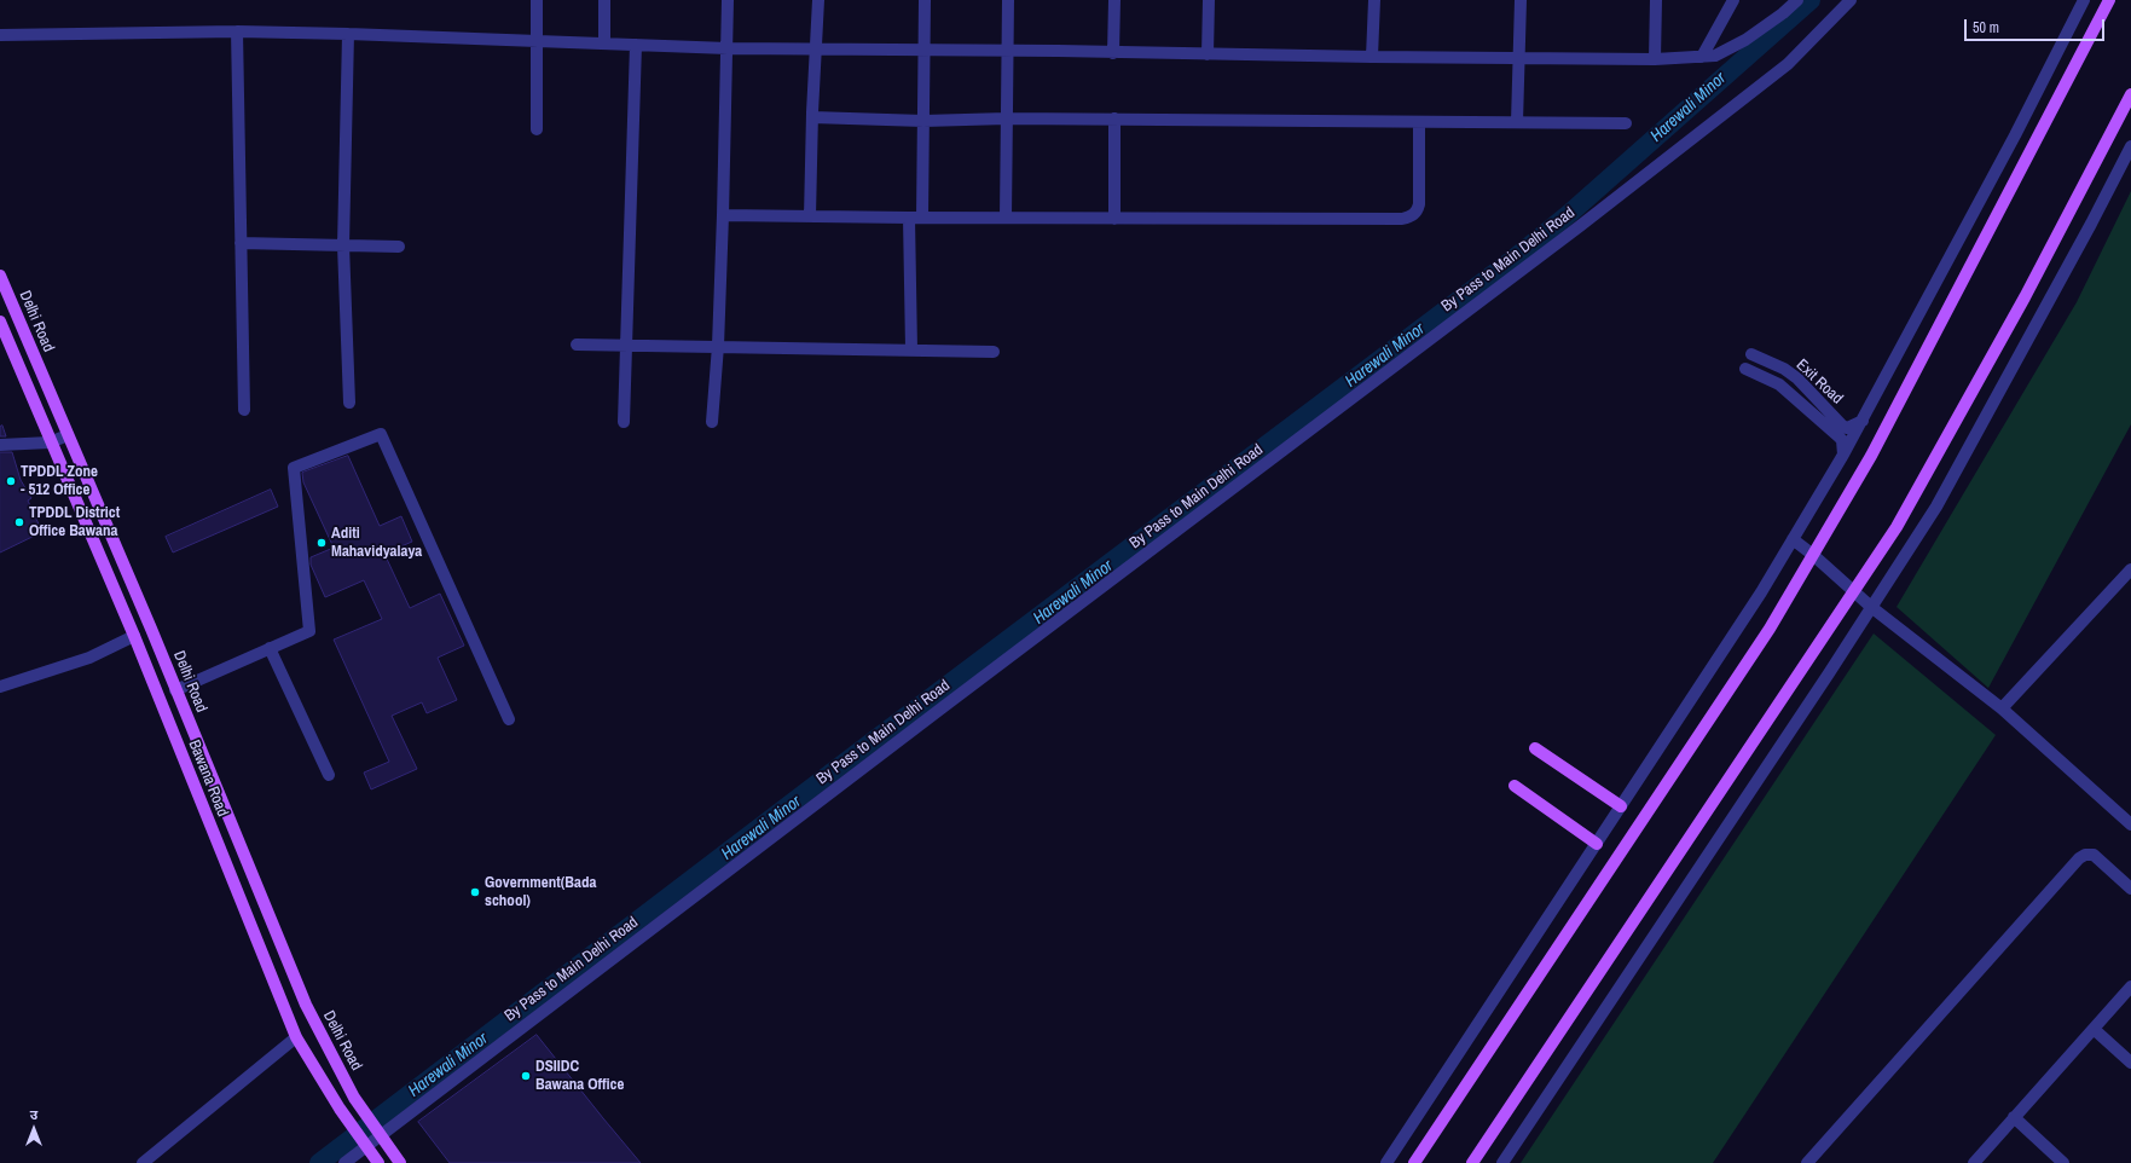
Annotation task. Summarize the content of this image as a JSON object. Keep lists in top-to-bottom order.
{
  "streets": {
    "main road": ["Delhi Road", "Bawana Road"],
    "street": ["By Pass to Main Delhi Road", "Exit Road"]
  },
  "crossings": [
    ["By Pass to Main Delhi Road", "Delhi Road"],
    ["By Pass to Main Delhi Road", "Bawana Road"]
  ],
  "water": ["Harewali Minor"],
  "places": [
    "TPDDL Zone - 512 Office",
    "TPDDL District Office Bawana",
    "Aditi Mahavidyalaya",
    "Government(Bada school)",
    "DSIIDC Bawana Office"
  ],
  "scale_bar": "50 m",
  "north": "top"
}
